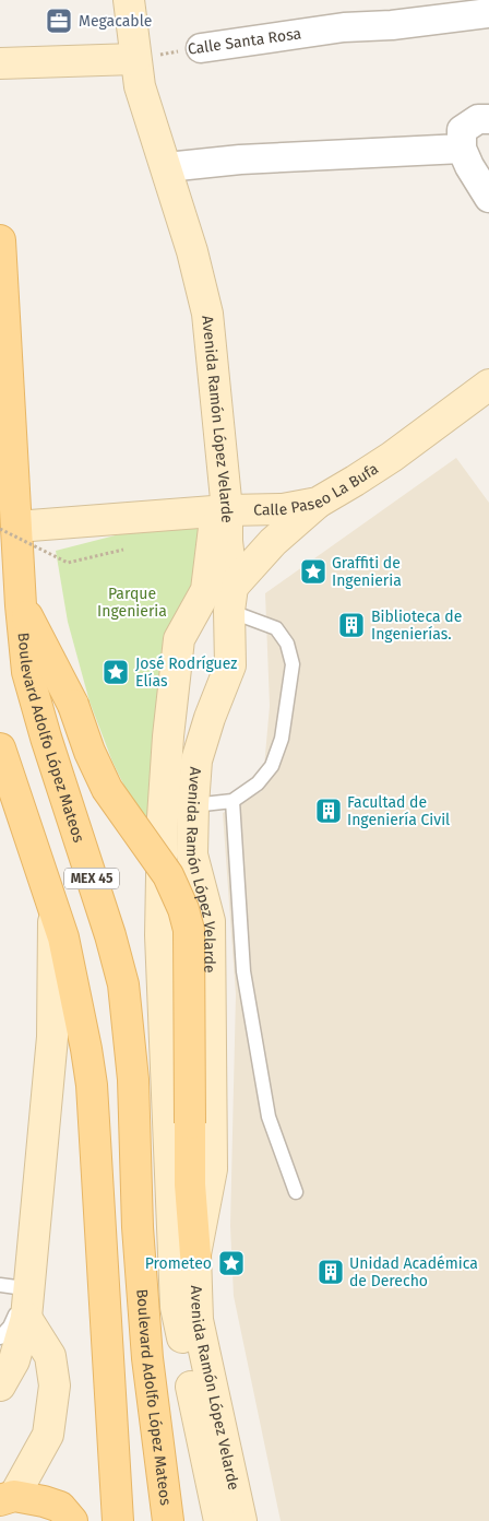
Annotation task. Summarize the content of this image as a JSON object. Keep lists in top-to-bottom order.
{
  "streets": {
    "main road": ["Boulevard Adolfo López Mateos", "MEX 45"],
    "street": ["Calle Santa Rosa", "Avenida Ramón López Velarde", "Calle Paseo La Bufa"]
  },
  "crossings": [
    ["Calle Santa Rosa", "Avenida Ramón López Velarde"],
    ["Avenida Ramón López Velarde", "Calle Paseo La Bufa"],
    ["Calle Paseo La Bufa", "Boulevard Adolfo López Mateos"]
  ],
  "parks": ["Parque Ingenieria"],
  "places": {
    "office": ["Megacable"],
    "place": ["Graffiti de Ingenieria", "José Rodríguez Elías", "Prometeo"],
    "building": ["Biblioteca de Ingenierías.", "Facultad de Ingeniería Civil", "Unidad Académica de Derecho"]
  }
}
